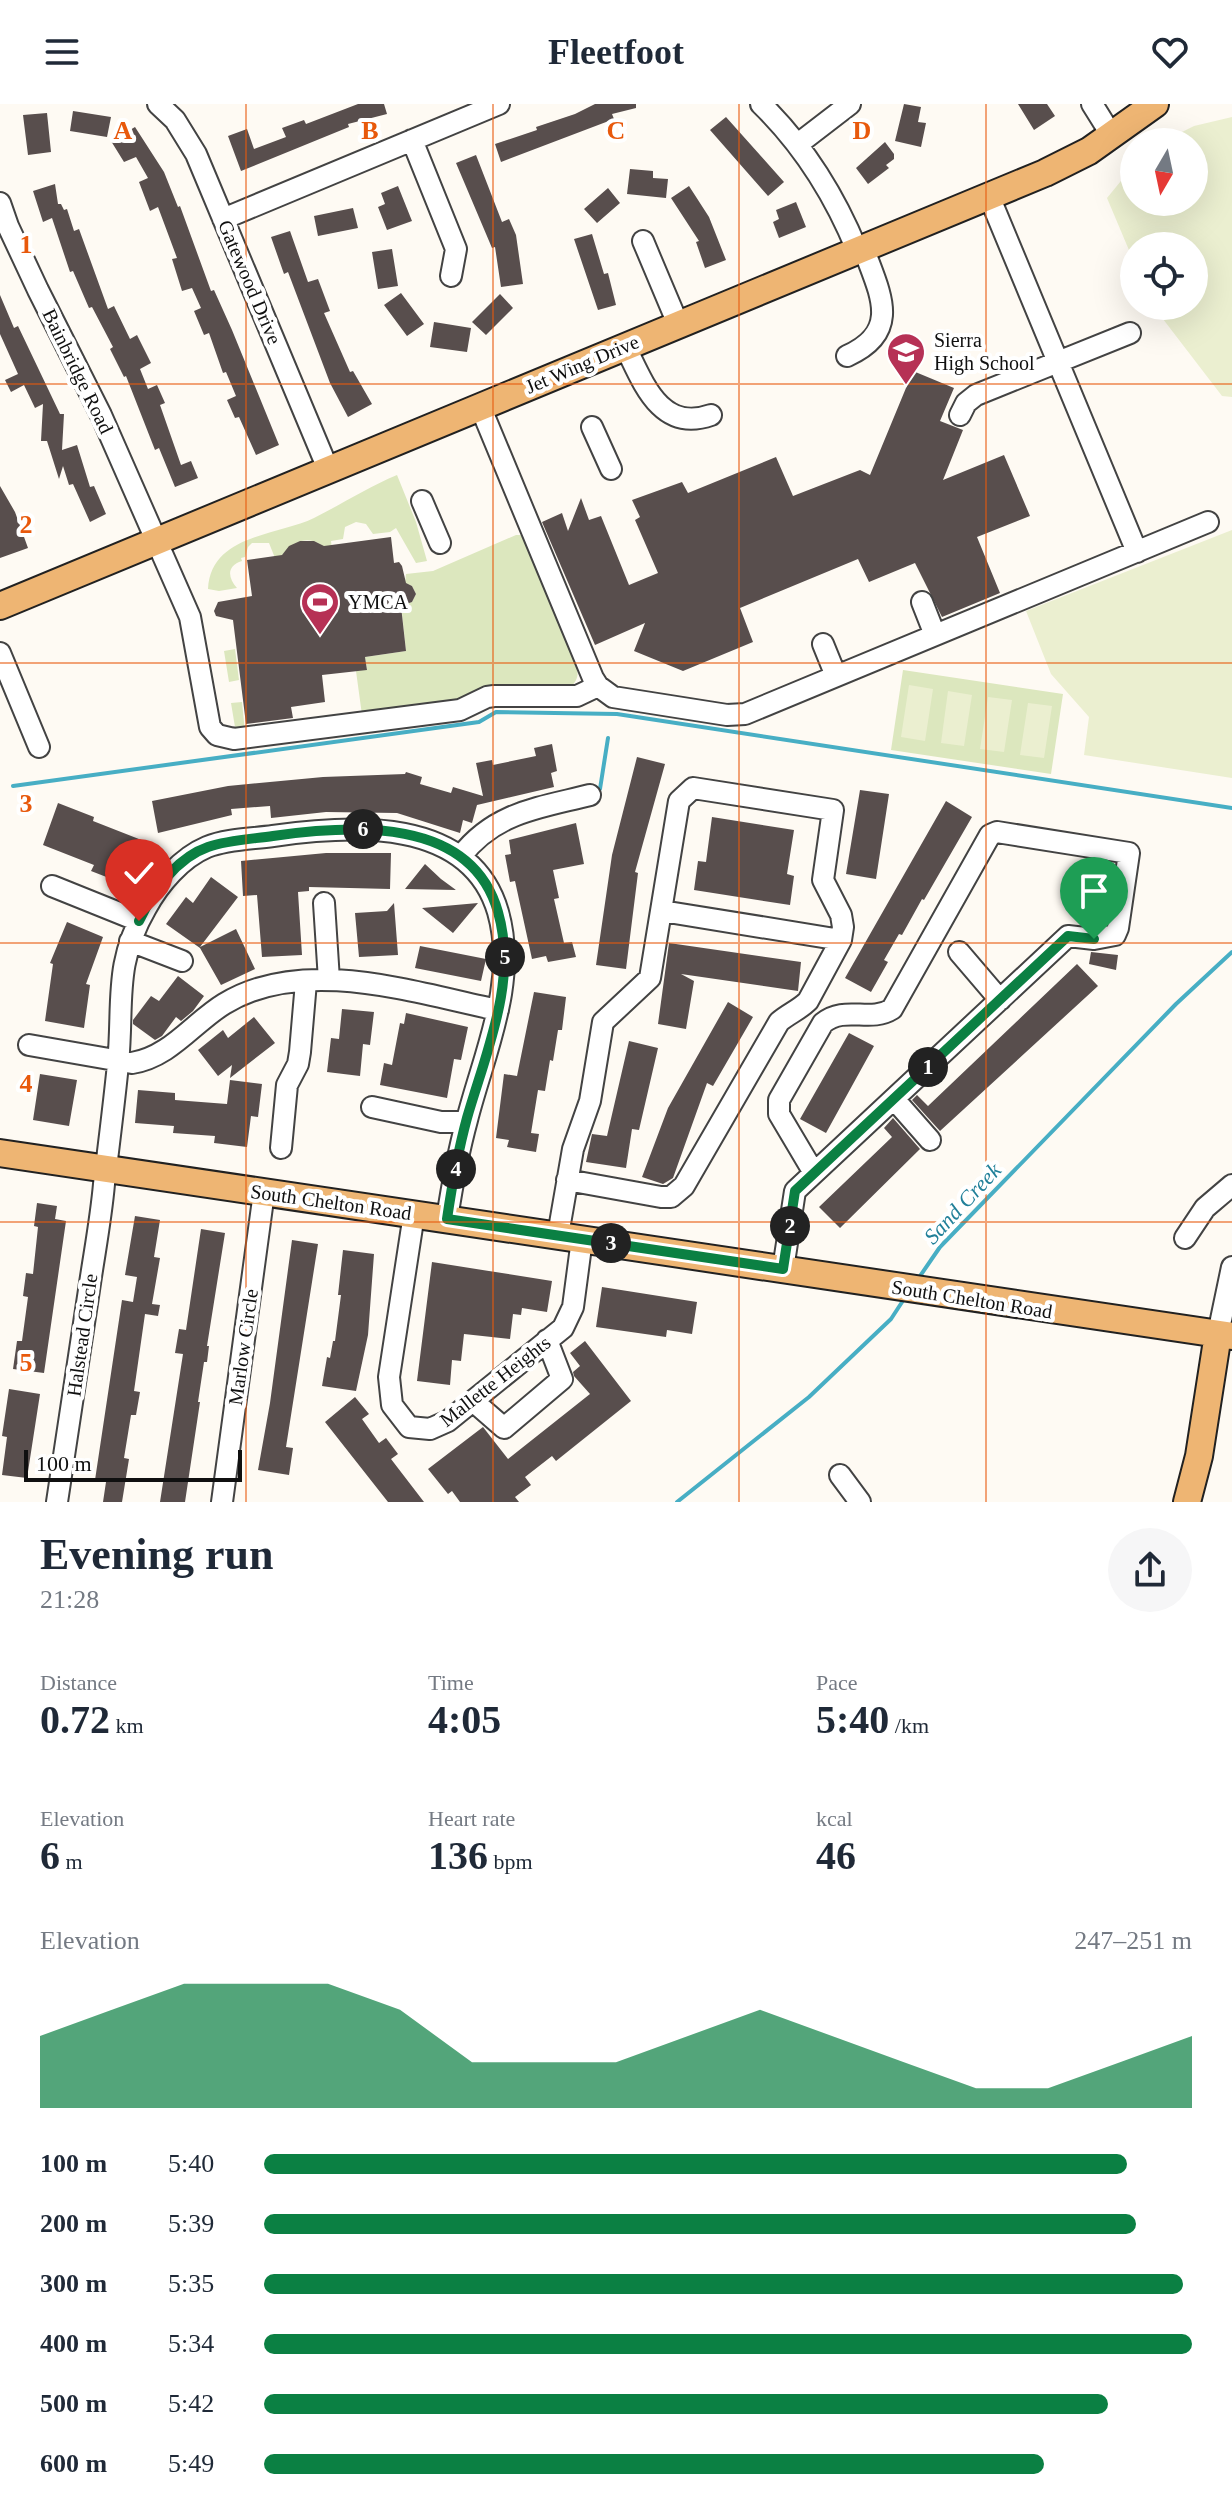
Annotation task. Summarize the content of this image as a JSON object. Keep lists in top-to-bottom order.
{
  "streets": {
    "main road": ["Jet Wing Drive", "South Chelton Road"],
    "street": [
      "Gatewood Drive",
      "Bainbridge Road",
      "Halstead Circle",
      "Marlow Circle",
      "Mallette Heights"
    ]
  },
  "crossings": [
    ["Gatewood Drive", "Jet Wing Drive"],
    ["Jet Wing Drive", "Bainbridge Road"],
    ["South Chelton Road", "Halstead Circle"],
    ["South Chelton Road", "Marlow Circle"],
    ["South Chelton Road", "Mallette Heights"]
  ],
  "water": ["Sand Creek"],
  "places": {
    "school or university": ["Sierra High School"],
    "sports": ["YMCA"]
  },
  "scale_bar": "100 m",
  "north": "bottom",
  "page": {
    "header": "Fleetfoot",
    "pins": [
      "6",
      "5",
      "1",
      "4",
      "2",
      "3"
    ],
    "scale": "100 m",
    "heading": ["Evening run", "21:28"],
    "stats": [
      ["Distance", "0.72 km"],
      ["Time", "4:05"],
      ["Pace", "5:40 /km"],
      ["Elevation", "6 m"],
      ["Heart rate", "136 bpm"],
      ["kcal", "46"]
    ],
    "chart": ["Elevation", "247–251 m"],
    "list": [
      {
        "name": "100 m",
        "note": "5:40"
      },
      {
        "name": "200 m",
        "note": "5:39"
      },
      {
        "name": "300 m",
        "note": "5:35"
      },
      {
        "name": "400 m",
        "note": "5:34"
      },
      {
        "name": "500 m",
        "note": "5:42"
      },
      {
        "name": "600 m",
        "note": "5:49"
      }
    ]
  },
  "grid": {
    "columns": [
      "A",
      "B",
      "C",
      "D"
    ],
    "rows": [
      "1",
      "2",
      "3",
      "4",
      "5"
    ]
  }
}
